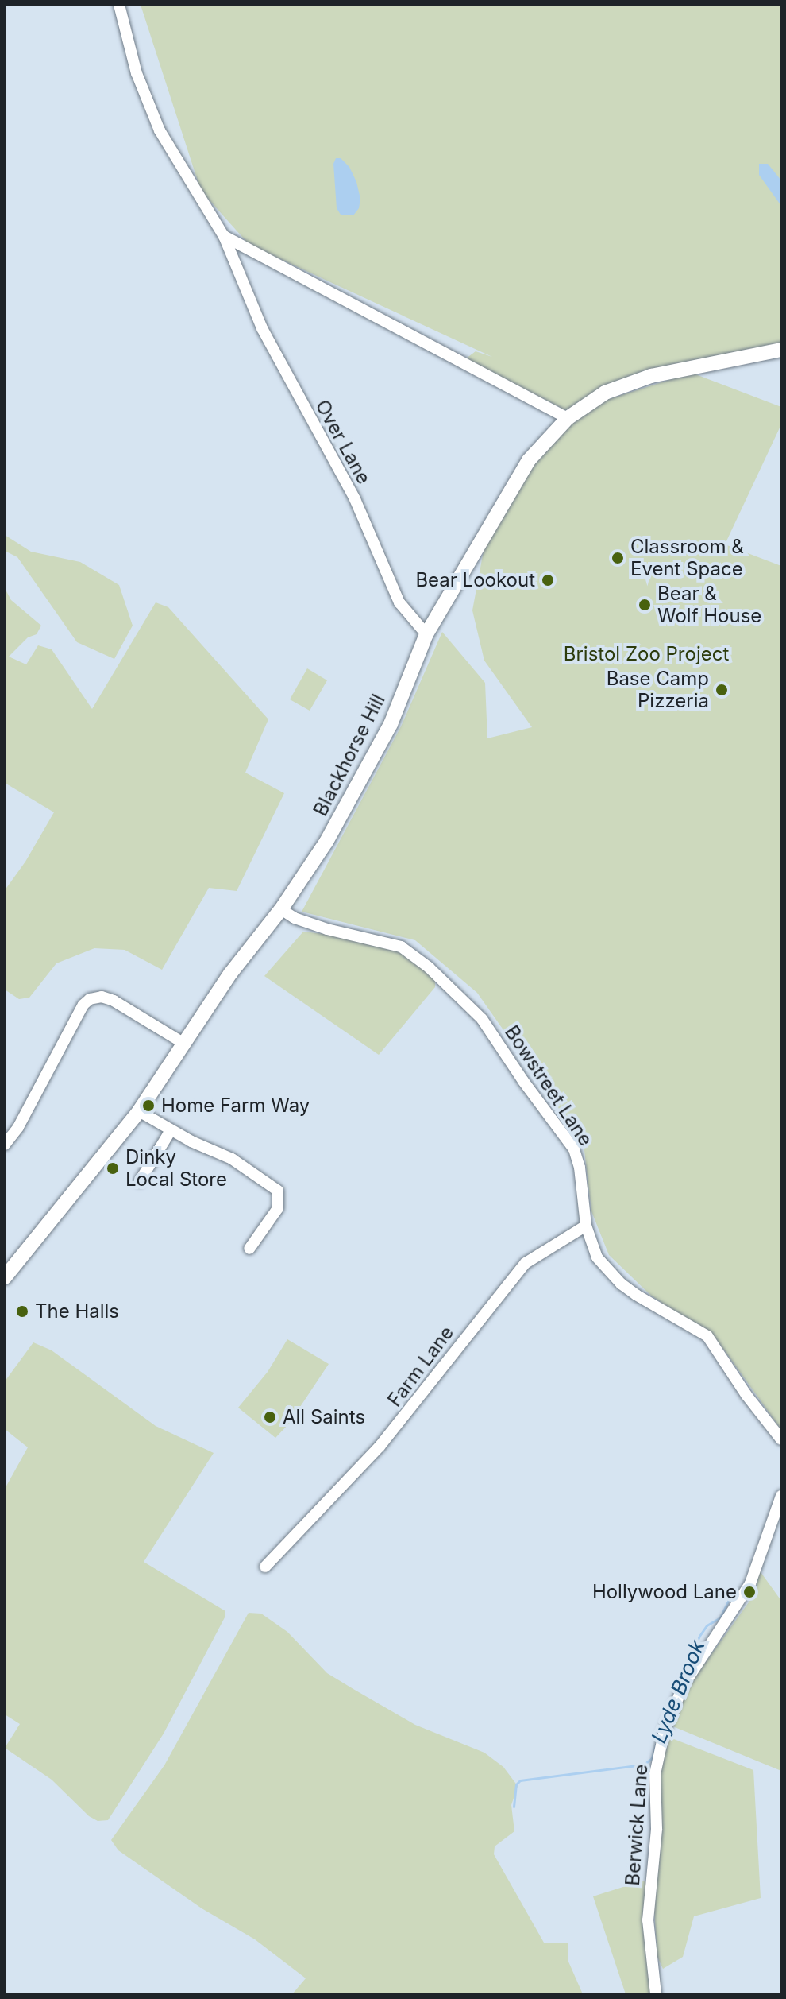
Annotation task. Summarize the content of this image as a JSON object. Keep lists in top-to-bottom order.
{
  "streets": {
    "main road": ["Blackhorse Hill"],
    "street": [
      "Over Lane",
      "Bowstreet Lane",
      "Farm Lane",
      "Berwick Lane"
    ]
  },
  "crossings": [
    ["Over Lane", "Blackhorse Hill"],
    ["Blackhorse Hill", "Bowstreet Lane"],
    ["Bowstreet Lane", "Farm Lane"]
  ],
  "water": ["Lyde Brook"],
  "parks": ["Bristol Zoo Project"],
  "places": [
    "Classroom & Event Space",
    "Bear Lookout",
    "Bear & Wolf House",
    "Base Camp Pizzeria",
    "Home Farm Way",
    "Dinky Local Store",
    "The Halls",
    "All Saints",
    "Hollywood Lane"
  ]
}
